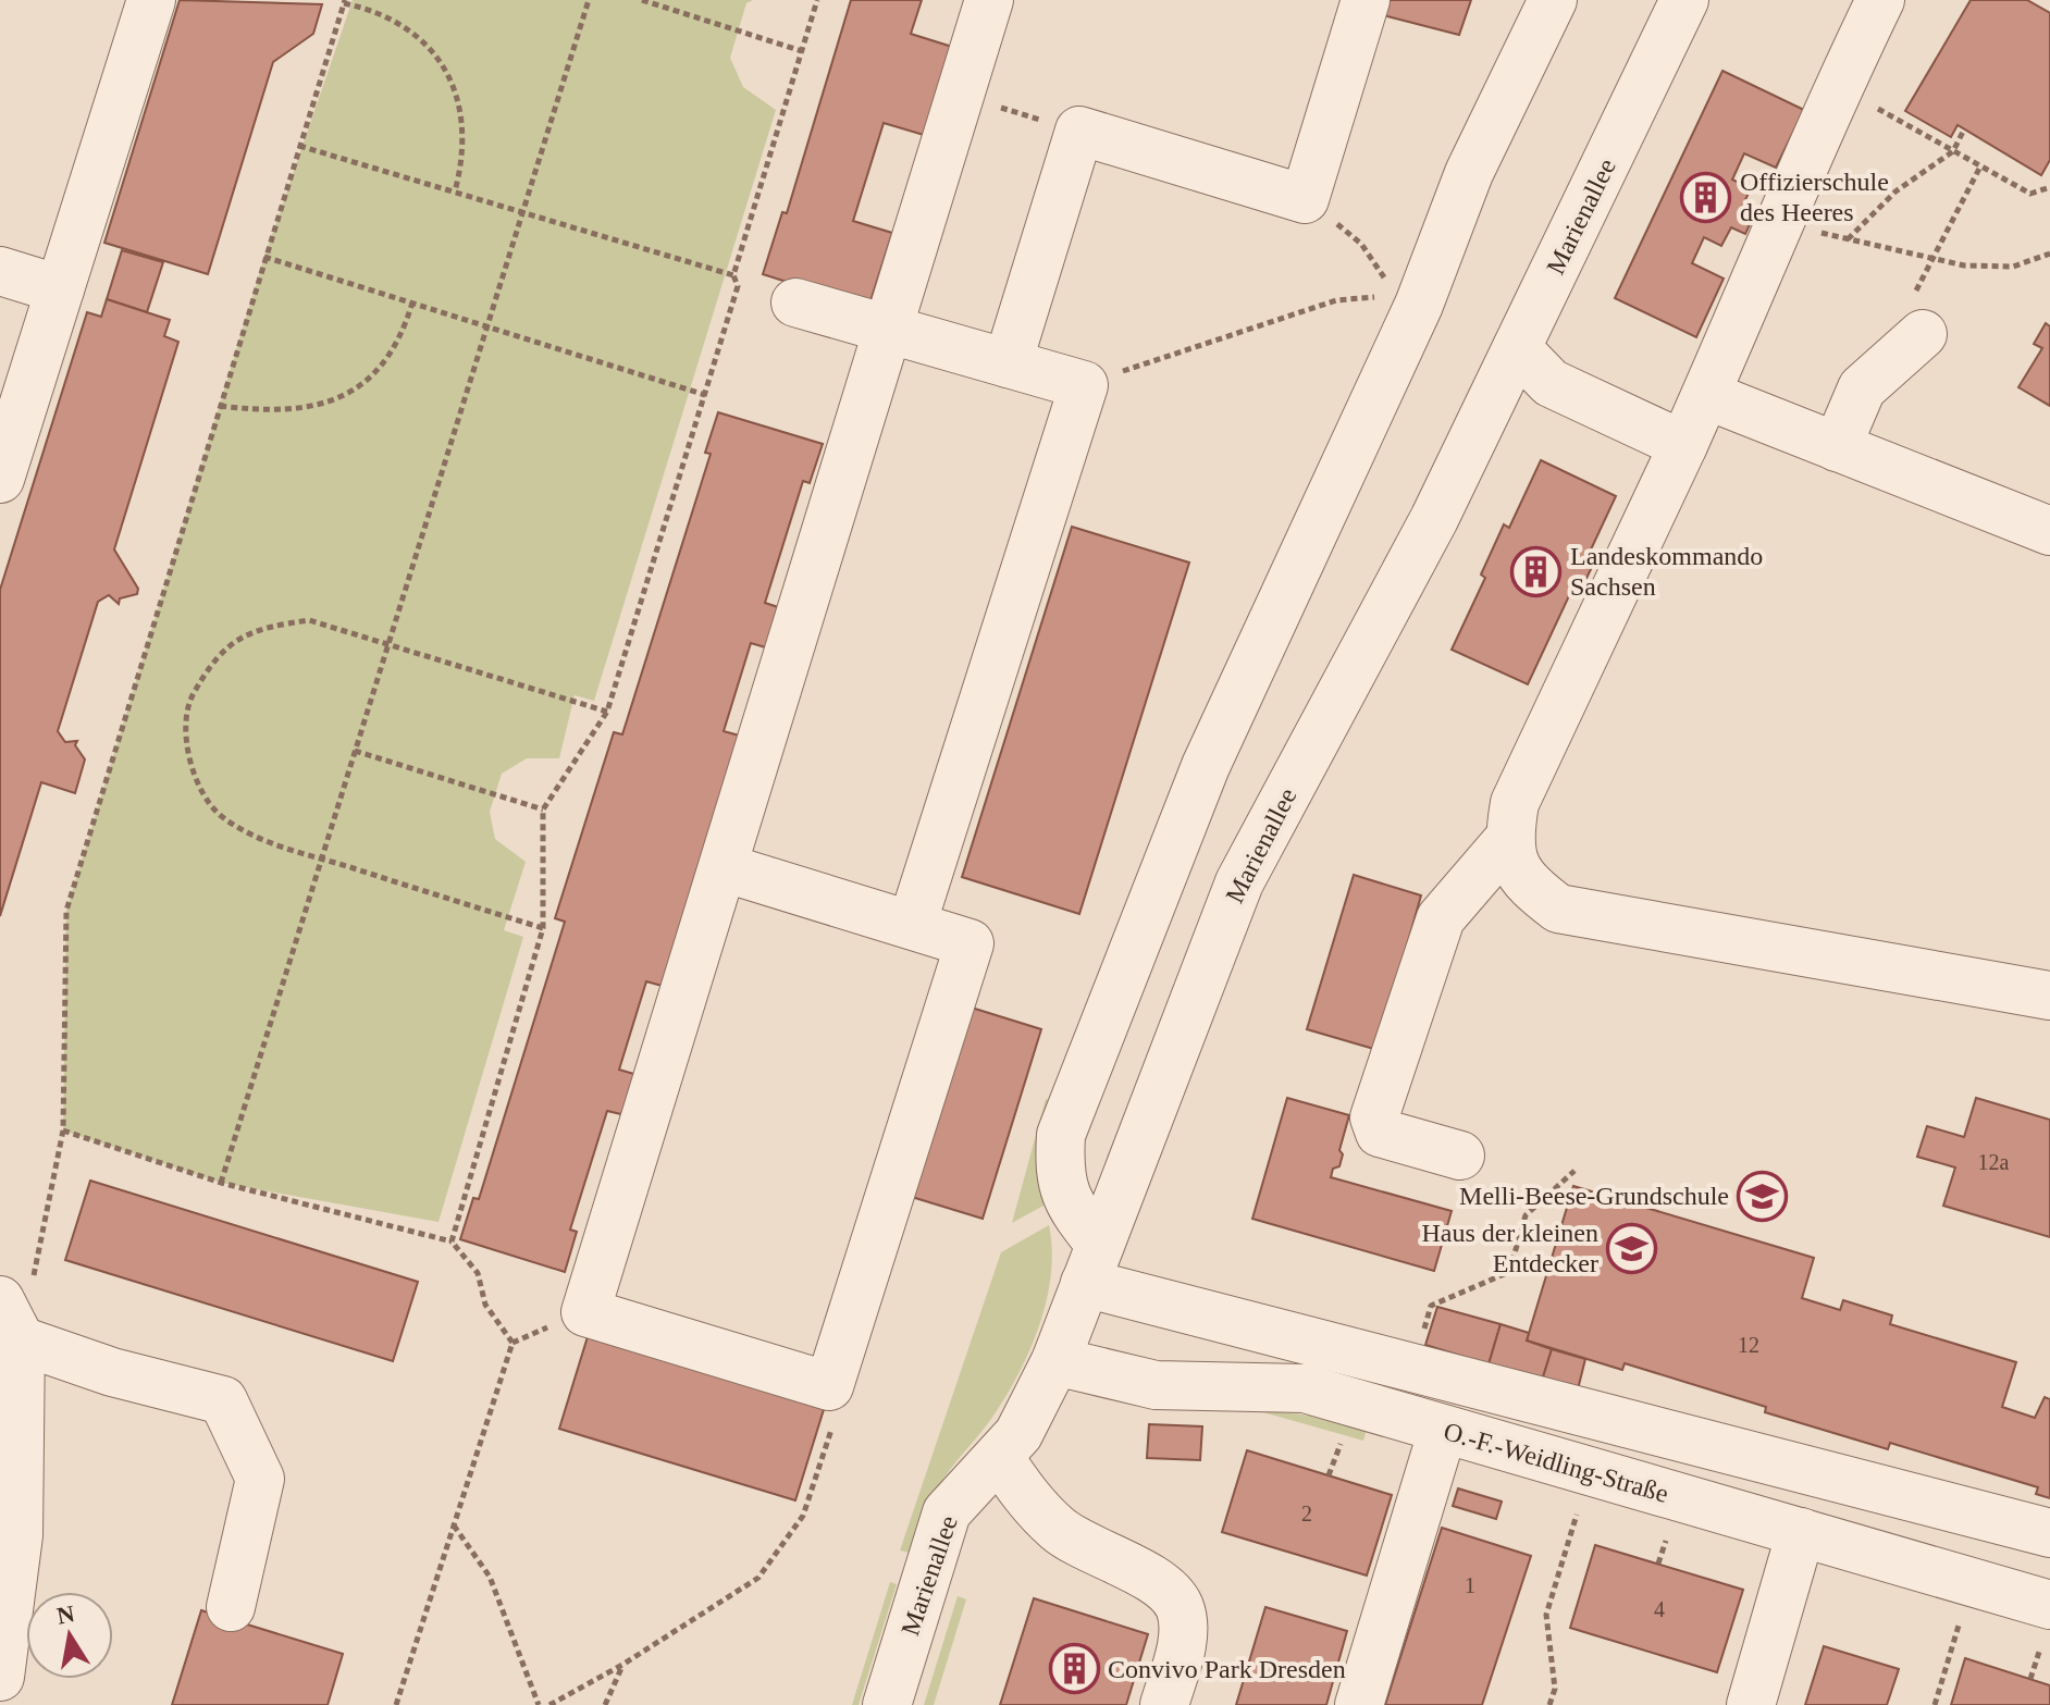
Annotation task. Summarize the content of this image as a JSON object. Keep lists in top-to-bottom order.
{
  "streets": {
    "street": ["Marienallee", "O.-F.-Weidling-Straße"]
  },
  "crossings": [
    ["Marienallee", "O.-F.-Weidling-Straße"]
  ],
  "places": {
    "building": ["Offizierschule des Heeres", "Landeskommando Sachsen", "Convivo Park Dresden"],
    "school or university": ["Melli-Beese-Grundschule", "Haus der kleinen Entdecker"]
  },
  "house_numbers": [
    "12a",
    "12",
    "2",
    "1",
    "4"
  ],
  "north": "top"
}
